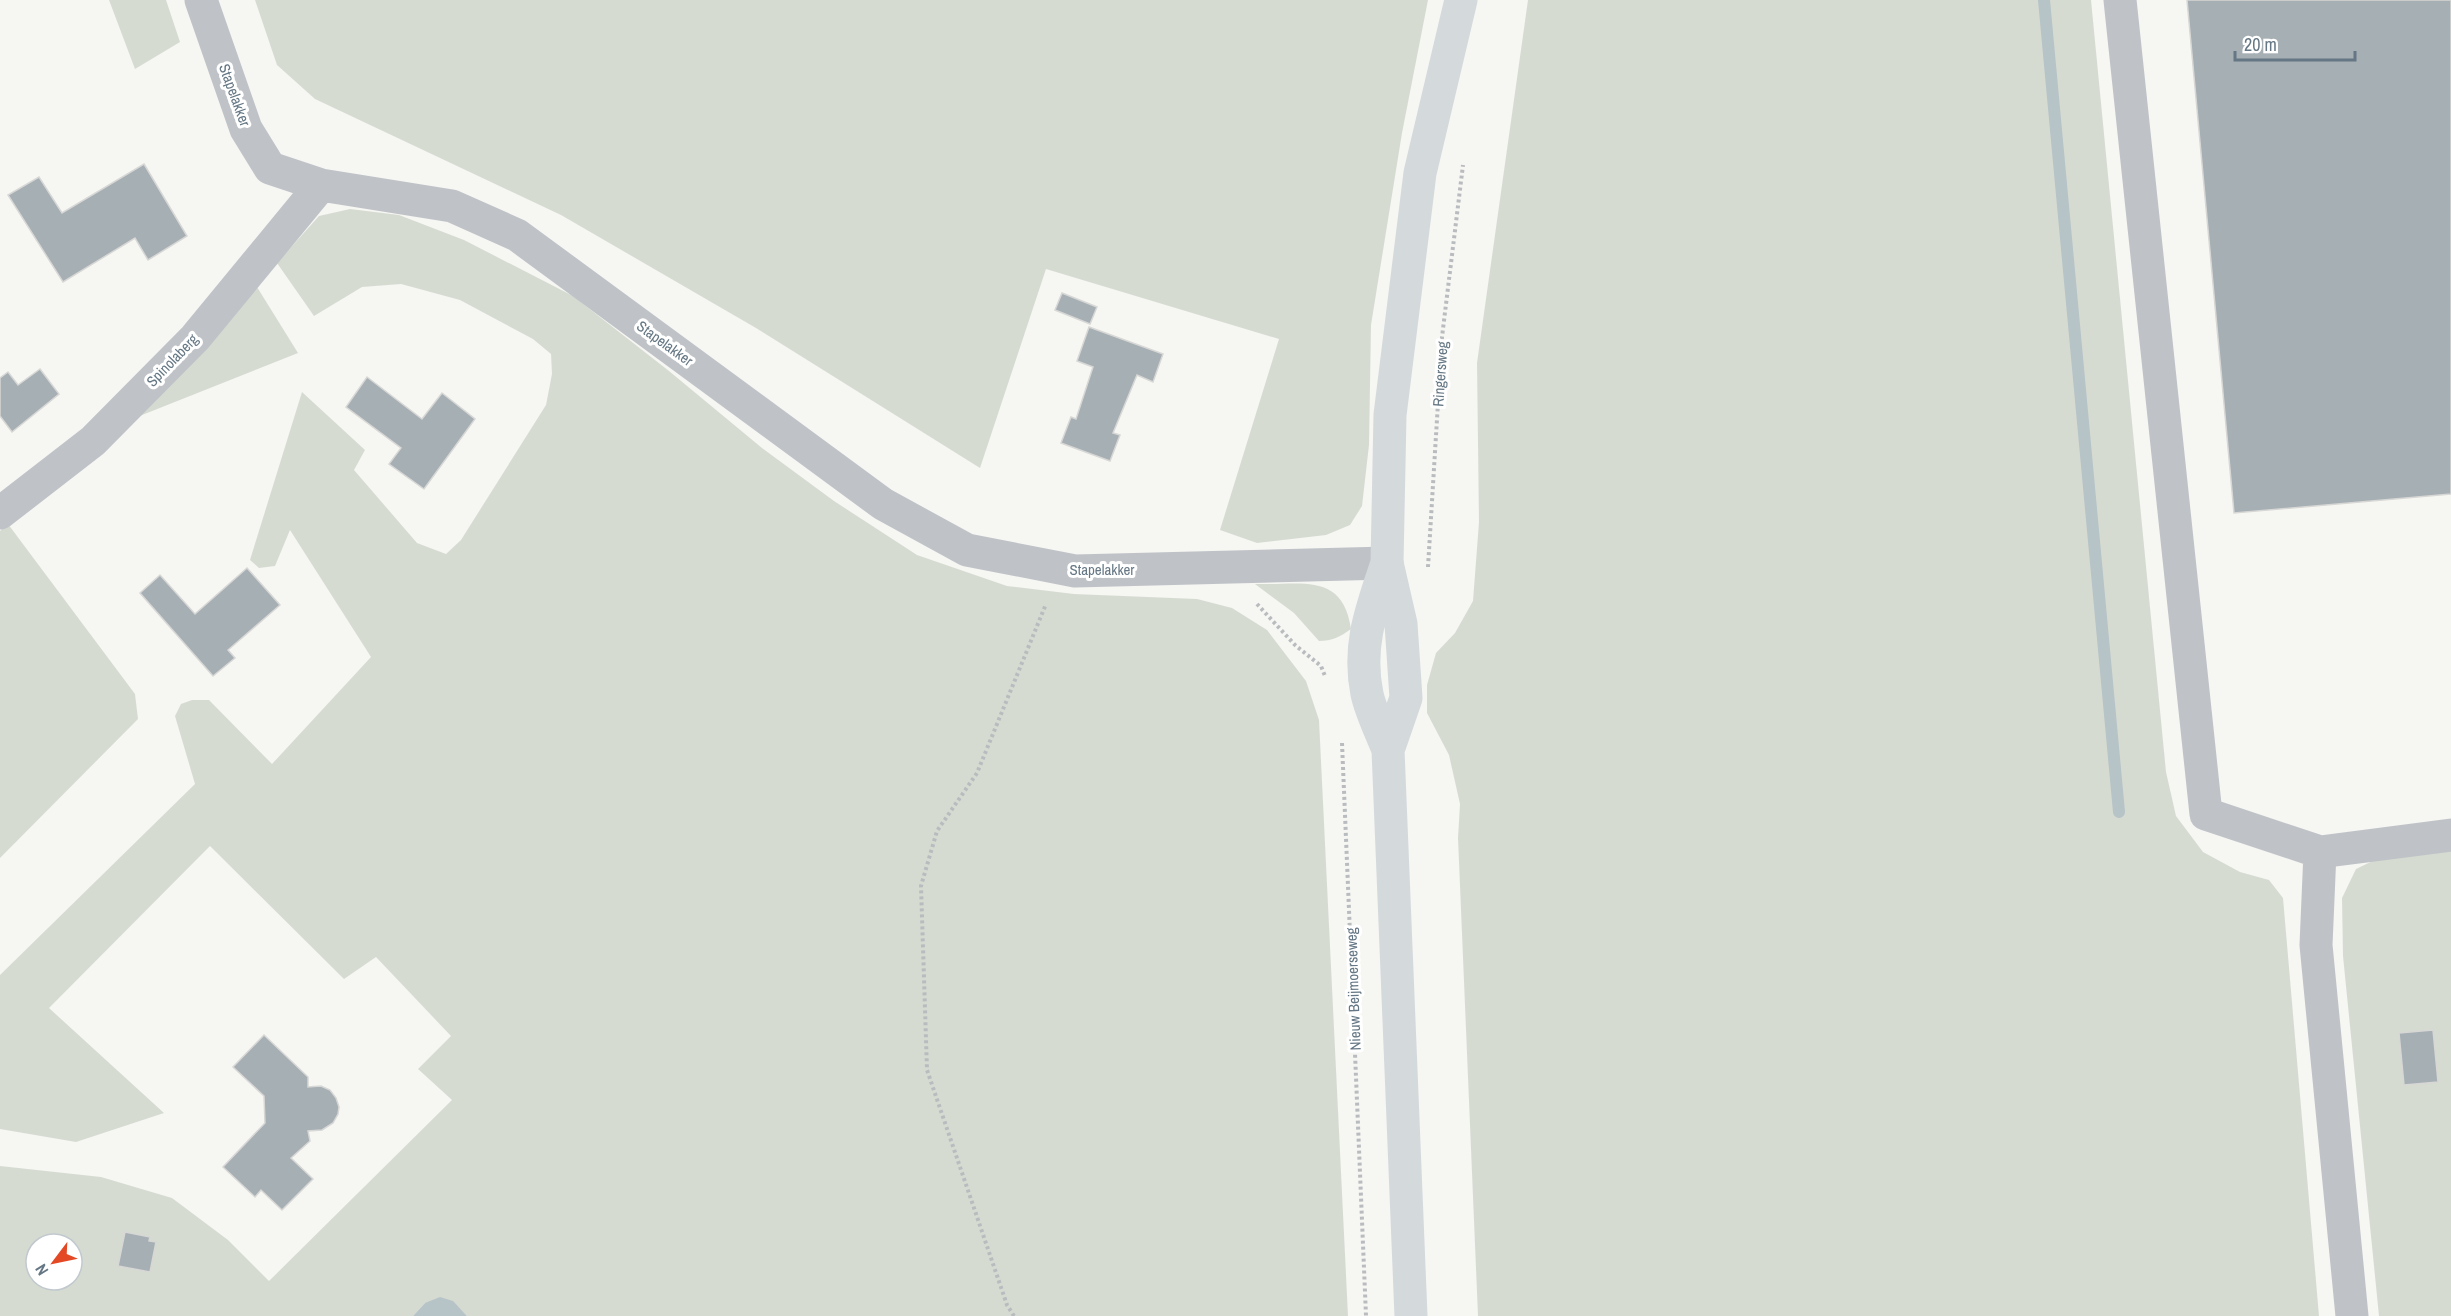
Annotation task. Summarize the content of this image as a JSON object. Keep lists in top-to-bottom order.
{
  "streets": {
    "street": ["Stapelakker", "Spinolaberg"],
    "path": ["Ringersweg", "Nieuw Beijmoerseweg"]
  },
  "crossings": [
    ["Stapelakker", "Spinolaberg"]
  ],
  "scale_bar": "20 m",
  "north": "bottom left"
}
